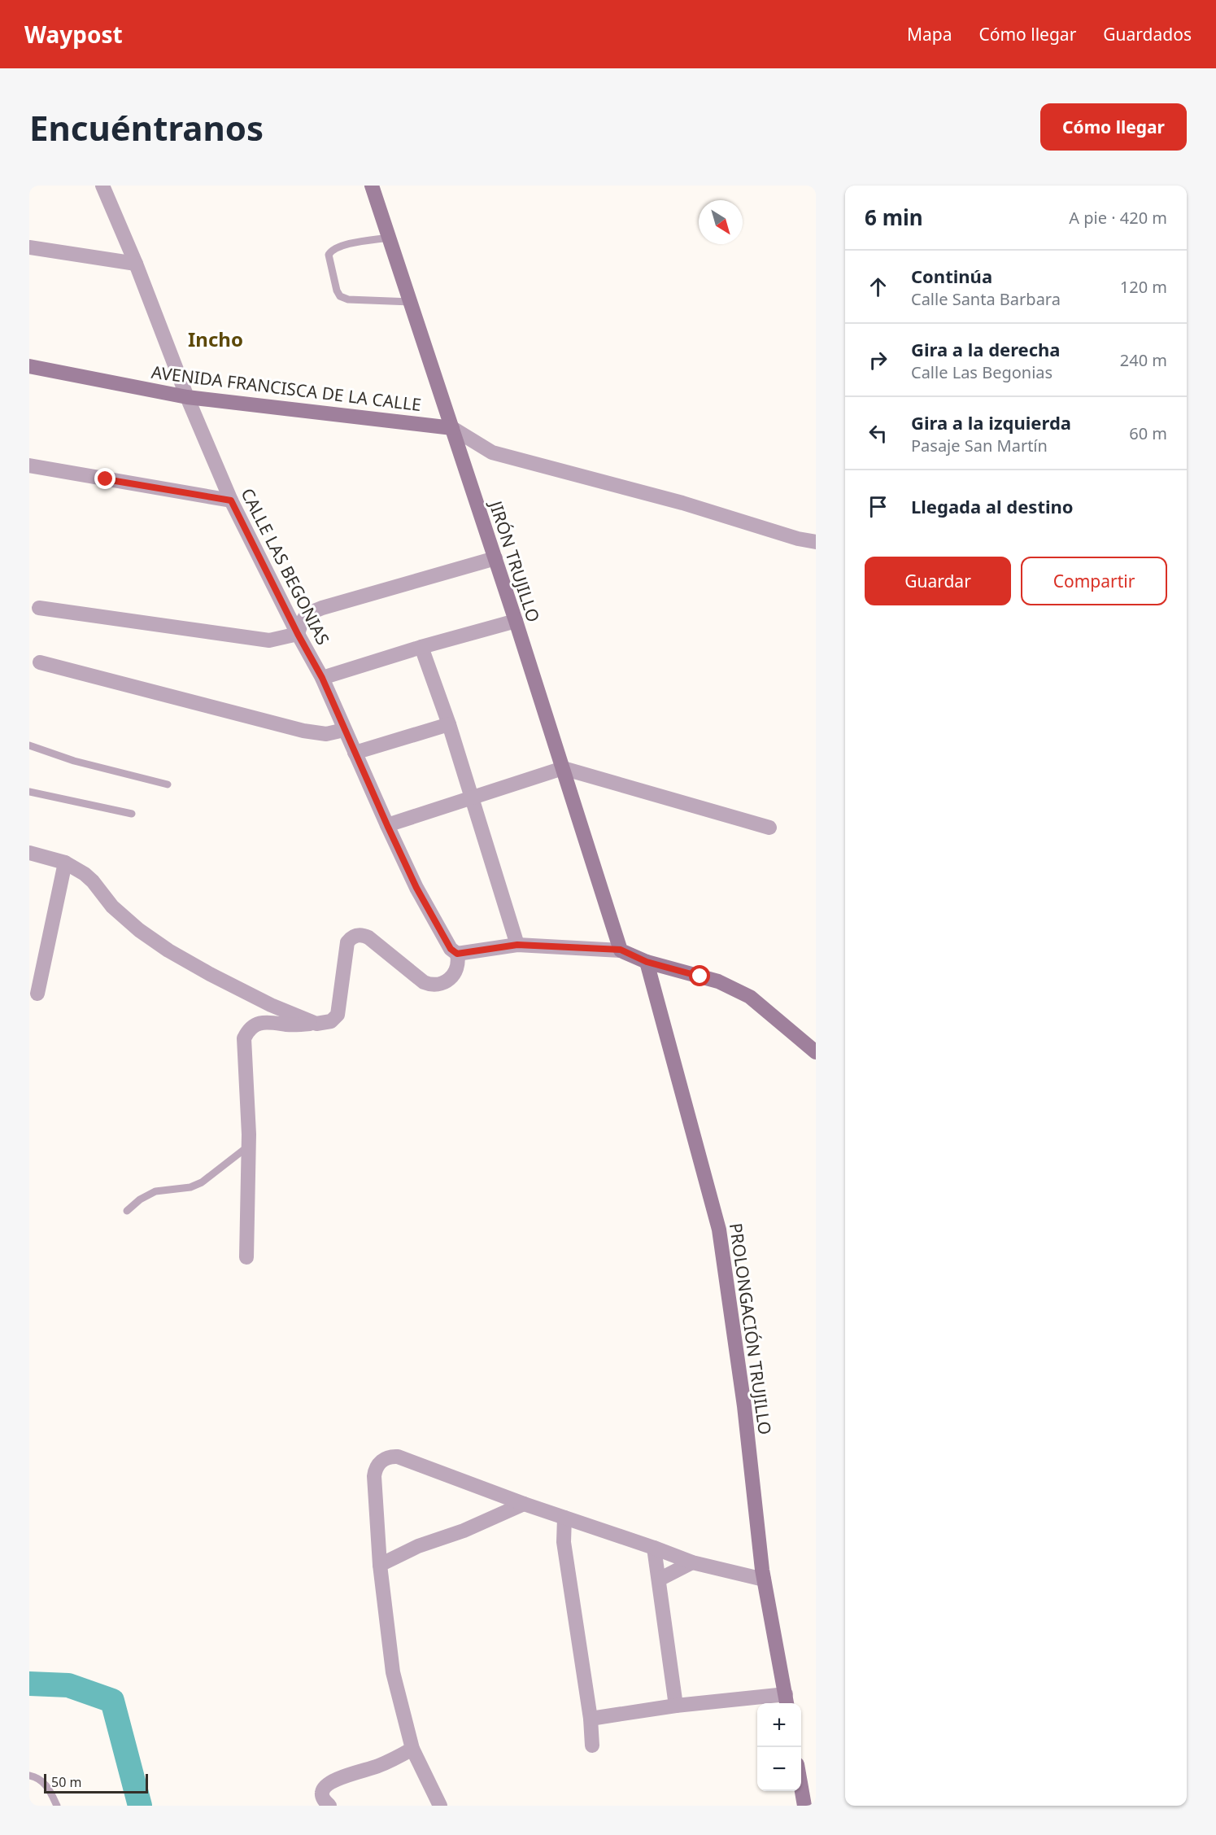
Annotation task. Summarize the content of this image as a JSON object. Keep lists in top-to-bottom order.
{
  "streets": {
    "street": [
      "AVENIDA FRANCISCA DE LA CALLE",
      "JIRÓN TRUJILLO",
      "CALLE LAS BEGONIAS",
      "PROLONGACIÓN TRUJILLO"
    ]
  },
  "crossings": [
    ["AVENIDA FRANCISCA DE LA CALLE", "JIRÓN TRUJILLO"],
    ["AVENIDA FRANCISCA DE LA CALLE", "CALLE LAS BEGONIAS"]
  ],
  "districts": ["Incho"],
  "scale_bar": "50 m",
  "north": "bottom right",
  "page": {
    "header": "Waypost",
    "nav": ["Mapa", "Cómo llegar", "Guardados"],
    "buttons": [
      "Cómo llegar",
      ["Guardar", "Compartir"]
    ],
    "title": "Encuéntranos",
    "heading": ["6 min", "A pie · 420 m"],
    "list": [
      ["Continúa", "Calle Santa Barbara", "120 m"],
      ["Gira a la derecha", "Calle Las Begonias", "240 m"],
      ["Gira a la izquierda", "Pasaje San Martín", "60 m"],
      "Llegada al destino"
    ],
    "map_buttons": ["+", "−"],
    "scale": "50 m"
  }
}
